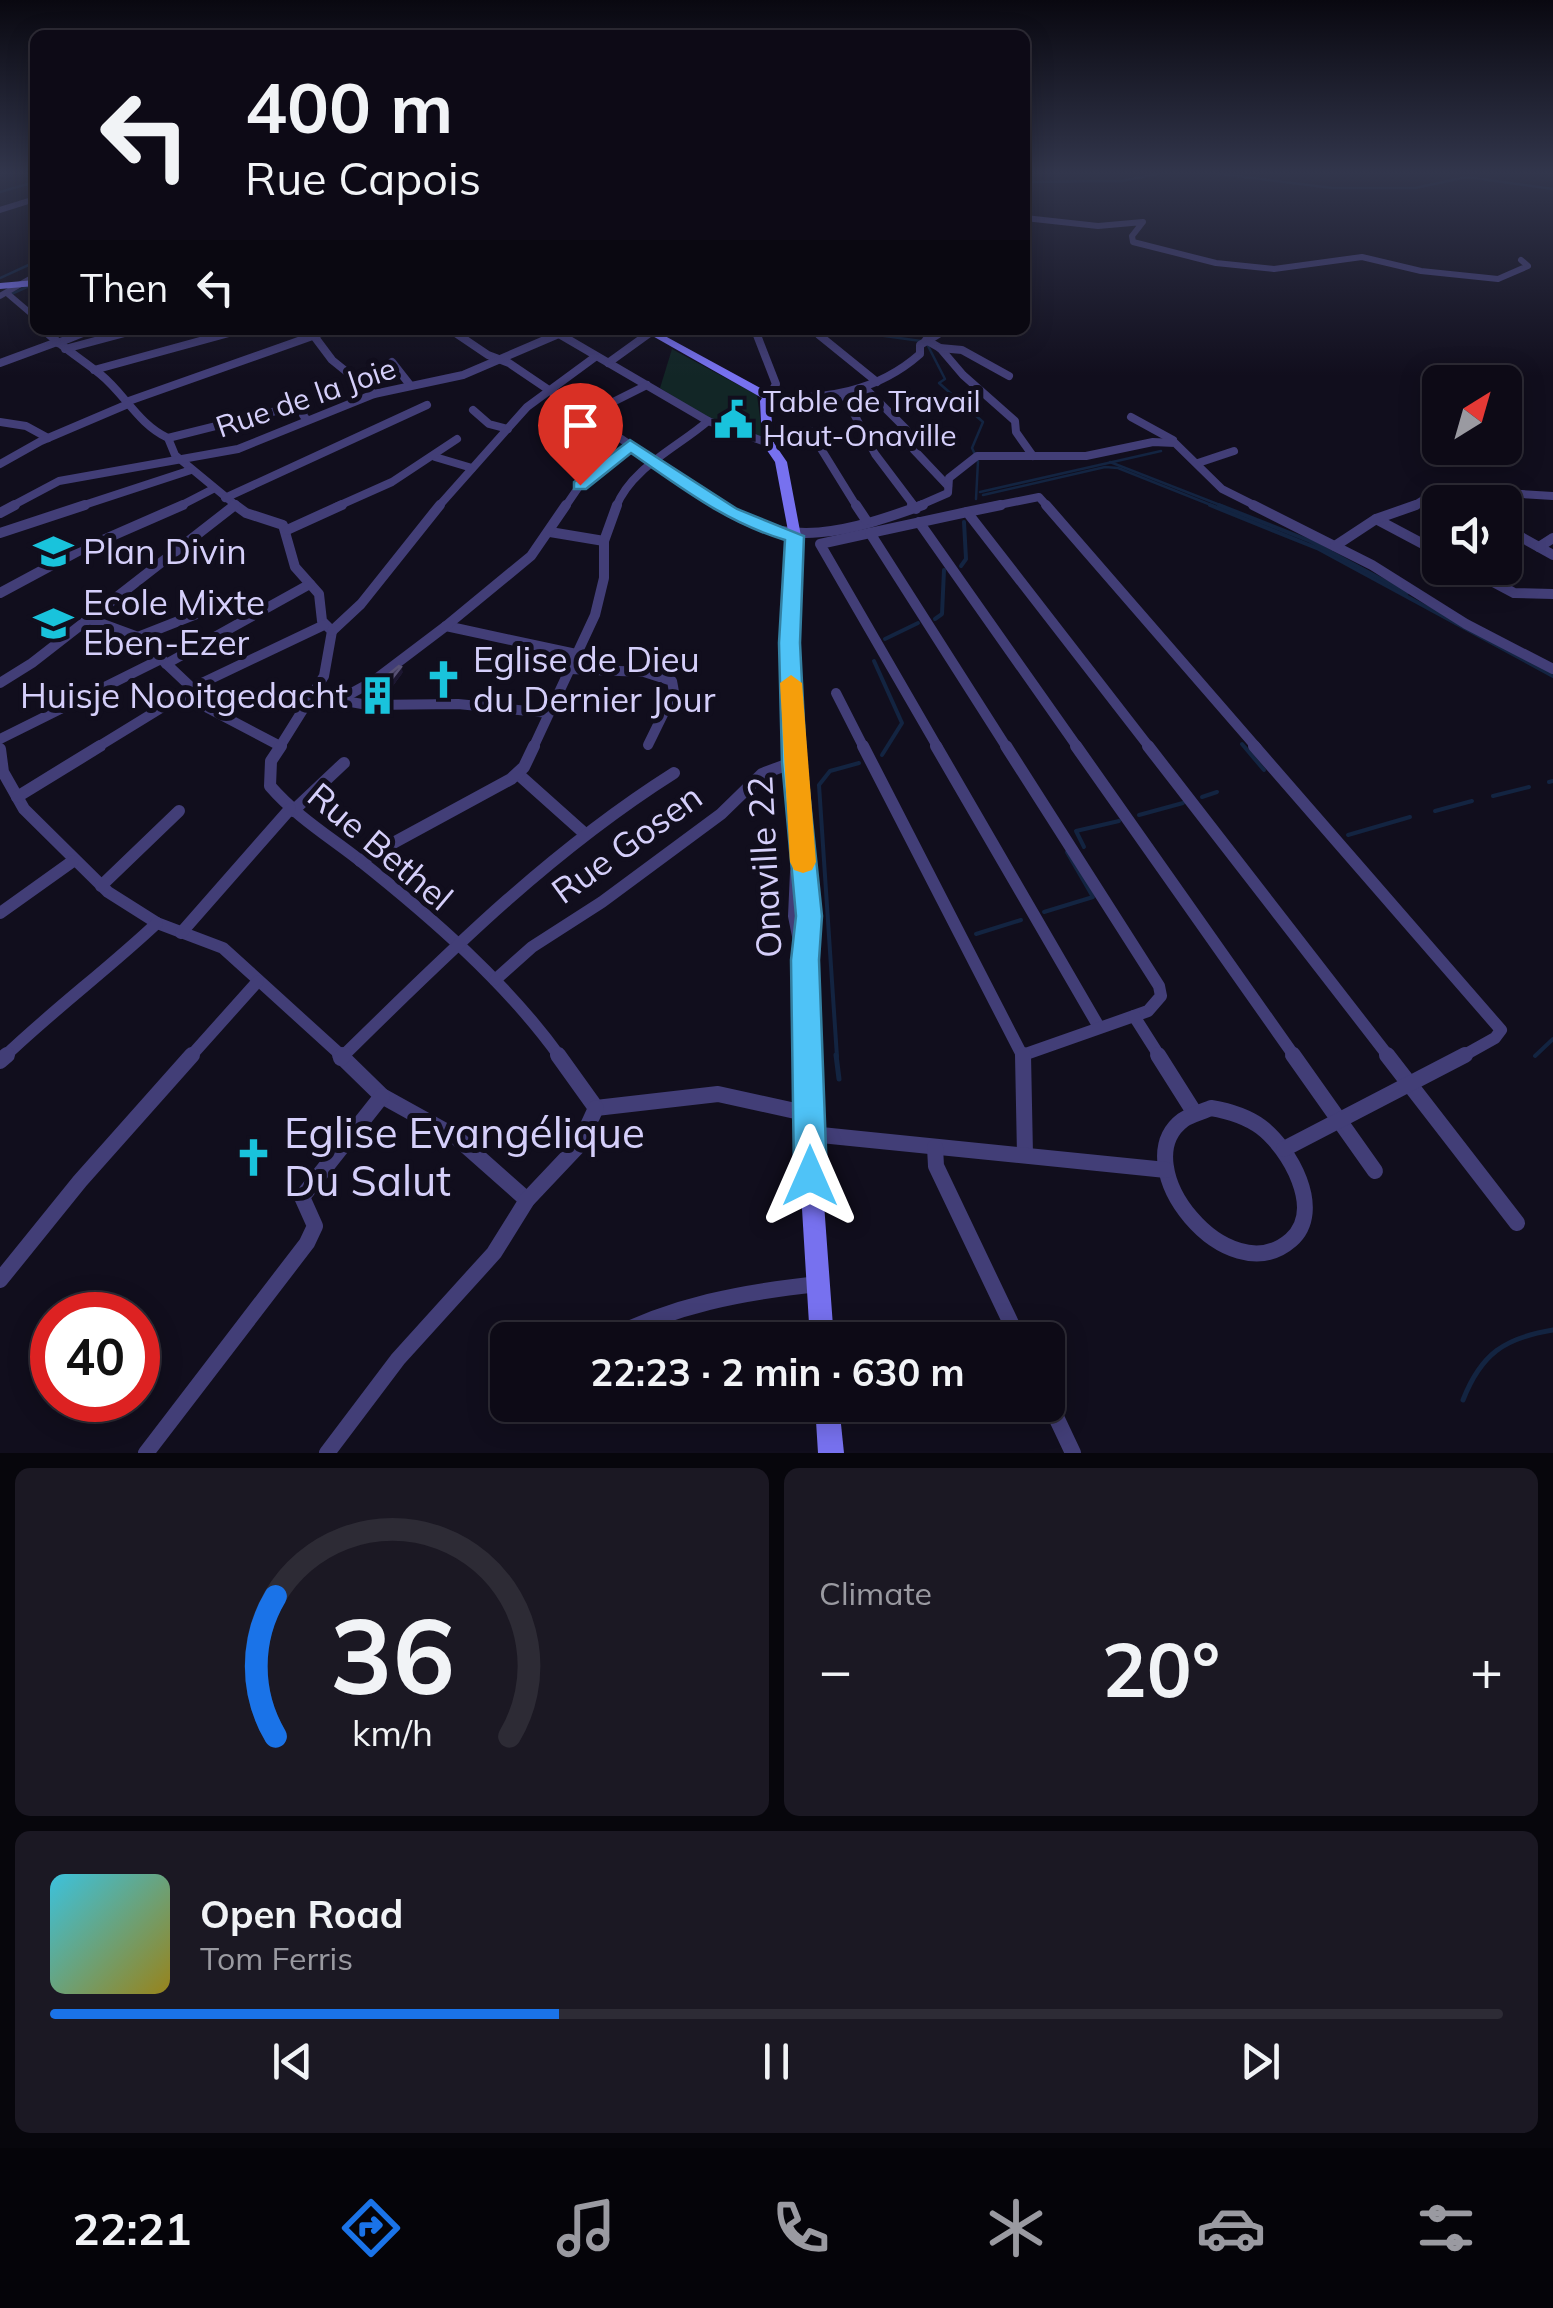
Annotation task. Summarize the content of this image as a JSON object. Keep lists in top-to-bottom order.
{
  "streets": {
    "street": [
      "Rue de la Joie",
      "Rue Gosen",
      "Rue Bethel",
      "Onaville 22"
    ]
  },
  "crossings": [
    ["Rue Gosen", "Rue Bethel"],
    ["Rue Gosen", "Onaville 22"]
  ],
  "places": {
    "public building": ["Table de Travail Haut-Onaville"],
    "school or university": ["Plan Divin", "Ecole Mixte Eben-Ezer"],
    "church": ["Eglise de Dieu du Dernier Jour", "Eglise Evangélique Du Salut"],
    "building": ["Huisje Nooitgedacht"]
  },
  "north": "top right",
  "page": {
    "turn": ["400 m", "Rue Capois"],
    "then": "Then",
    "limit": "40",
    "trip": "22:23 · 2 min · 630 m",
    "tile": "Climate",
    "heat": ["−", "20°", "+"],
    "song": ["Open Road", "Tom Ferris"],
    "tabs": "22:21",
    "gauge": ["36", "km/h"]
  }
}
